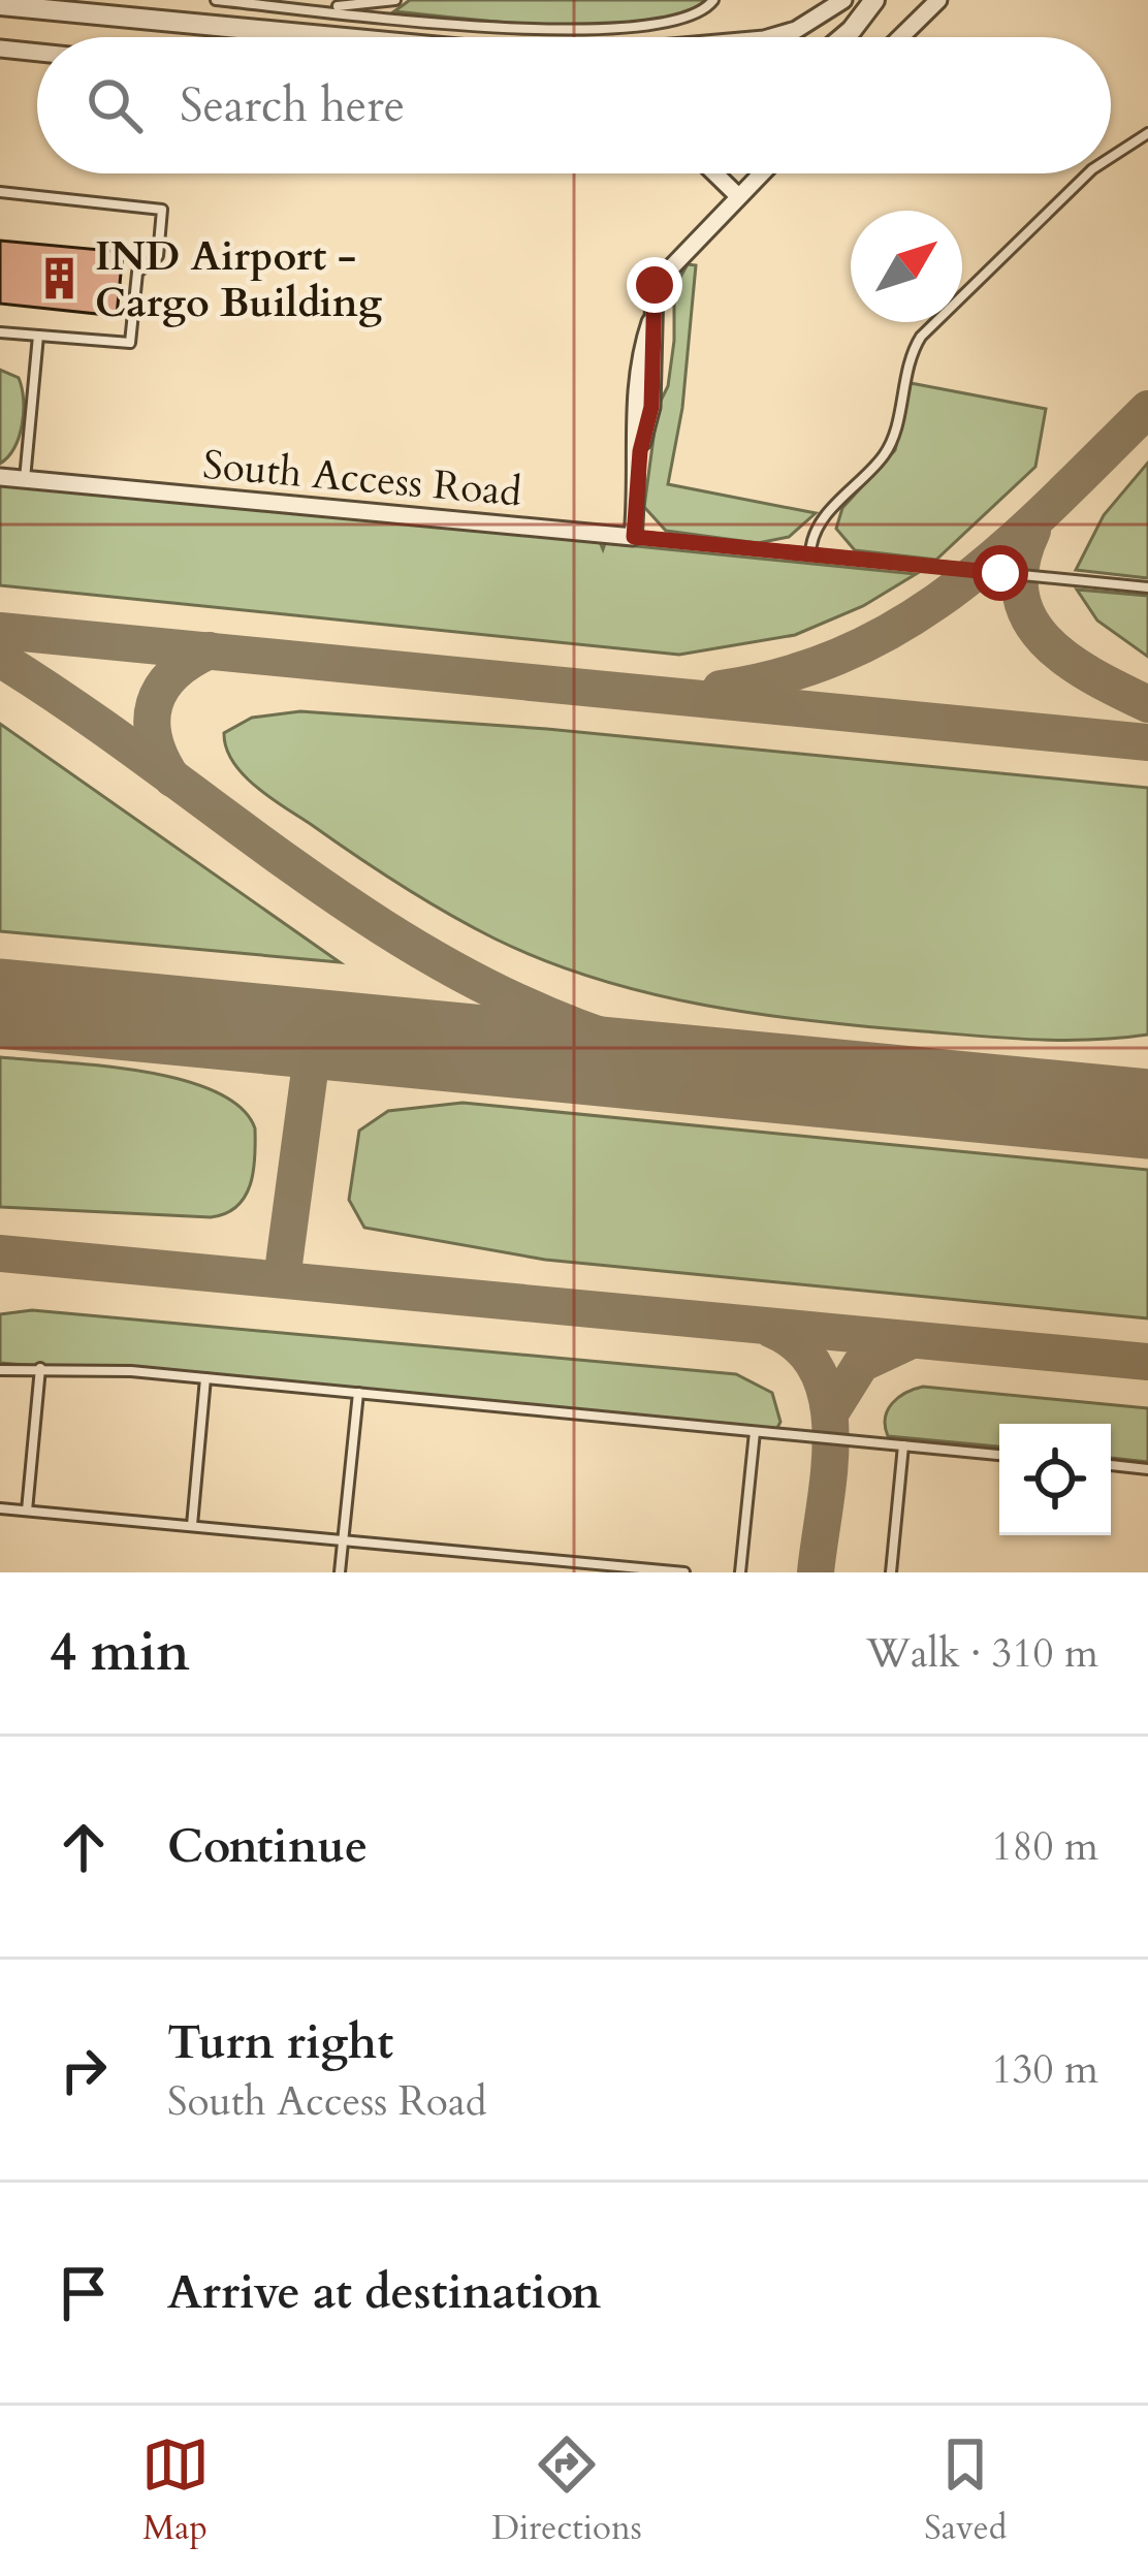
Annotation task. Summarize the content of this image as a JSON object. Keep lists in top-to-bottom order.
{
  "streets": {
    "street": ["South Access Road"]
  },
  "places": {
    "building": ["IND Airport - Cargo Building"]
  },
  "north": "top right",
  "page": {
    "search": "Search here",
    "heading": ["4 min", "Walk · 310 m"],
    "list": [
      ["Continue", "180 m"],
      ["Turn right", "South Access Road", "130 m"],
      "Arrive at destination"
    ],
    "nav": ["Map", "Directions", "Saved"]
  }
}
